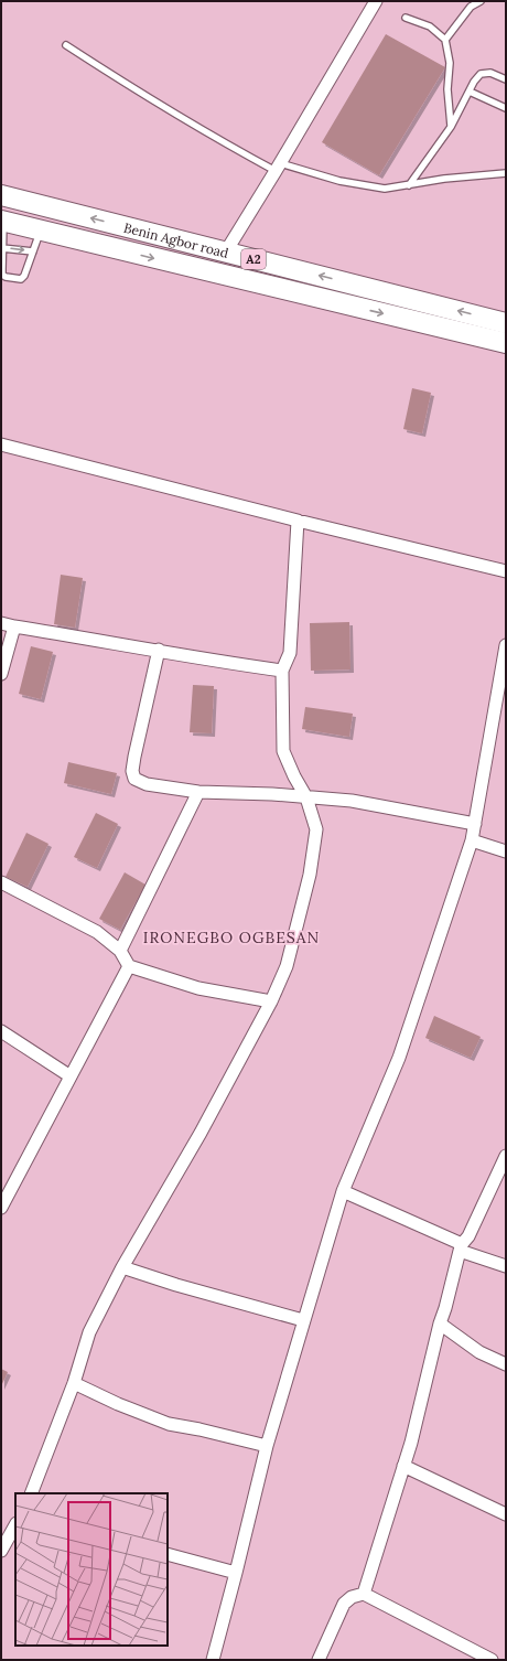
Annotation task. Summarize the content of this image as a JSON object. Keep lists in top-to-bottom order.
{
  "streets": {
    "highway": ["Benin Agbor road", "A2"]
  },
  "districts": ["IRONEGBO OGBESAN"]
}
